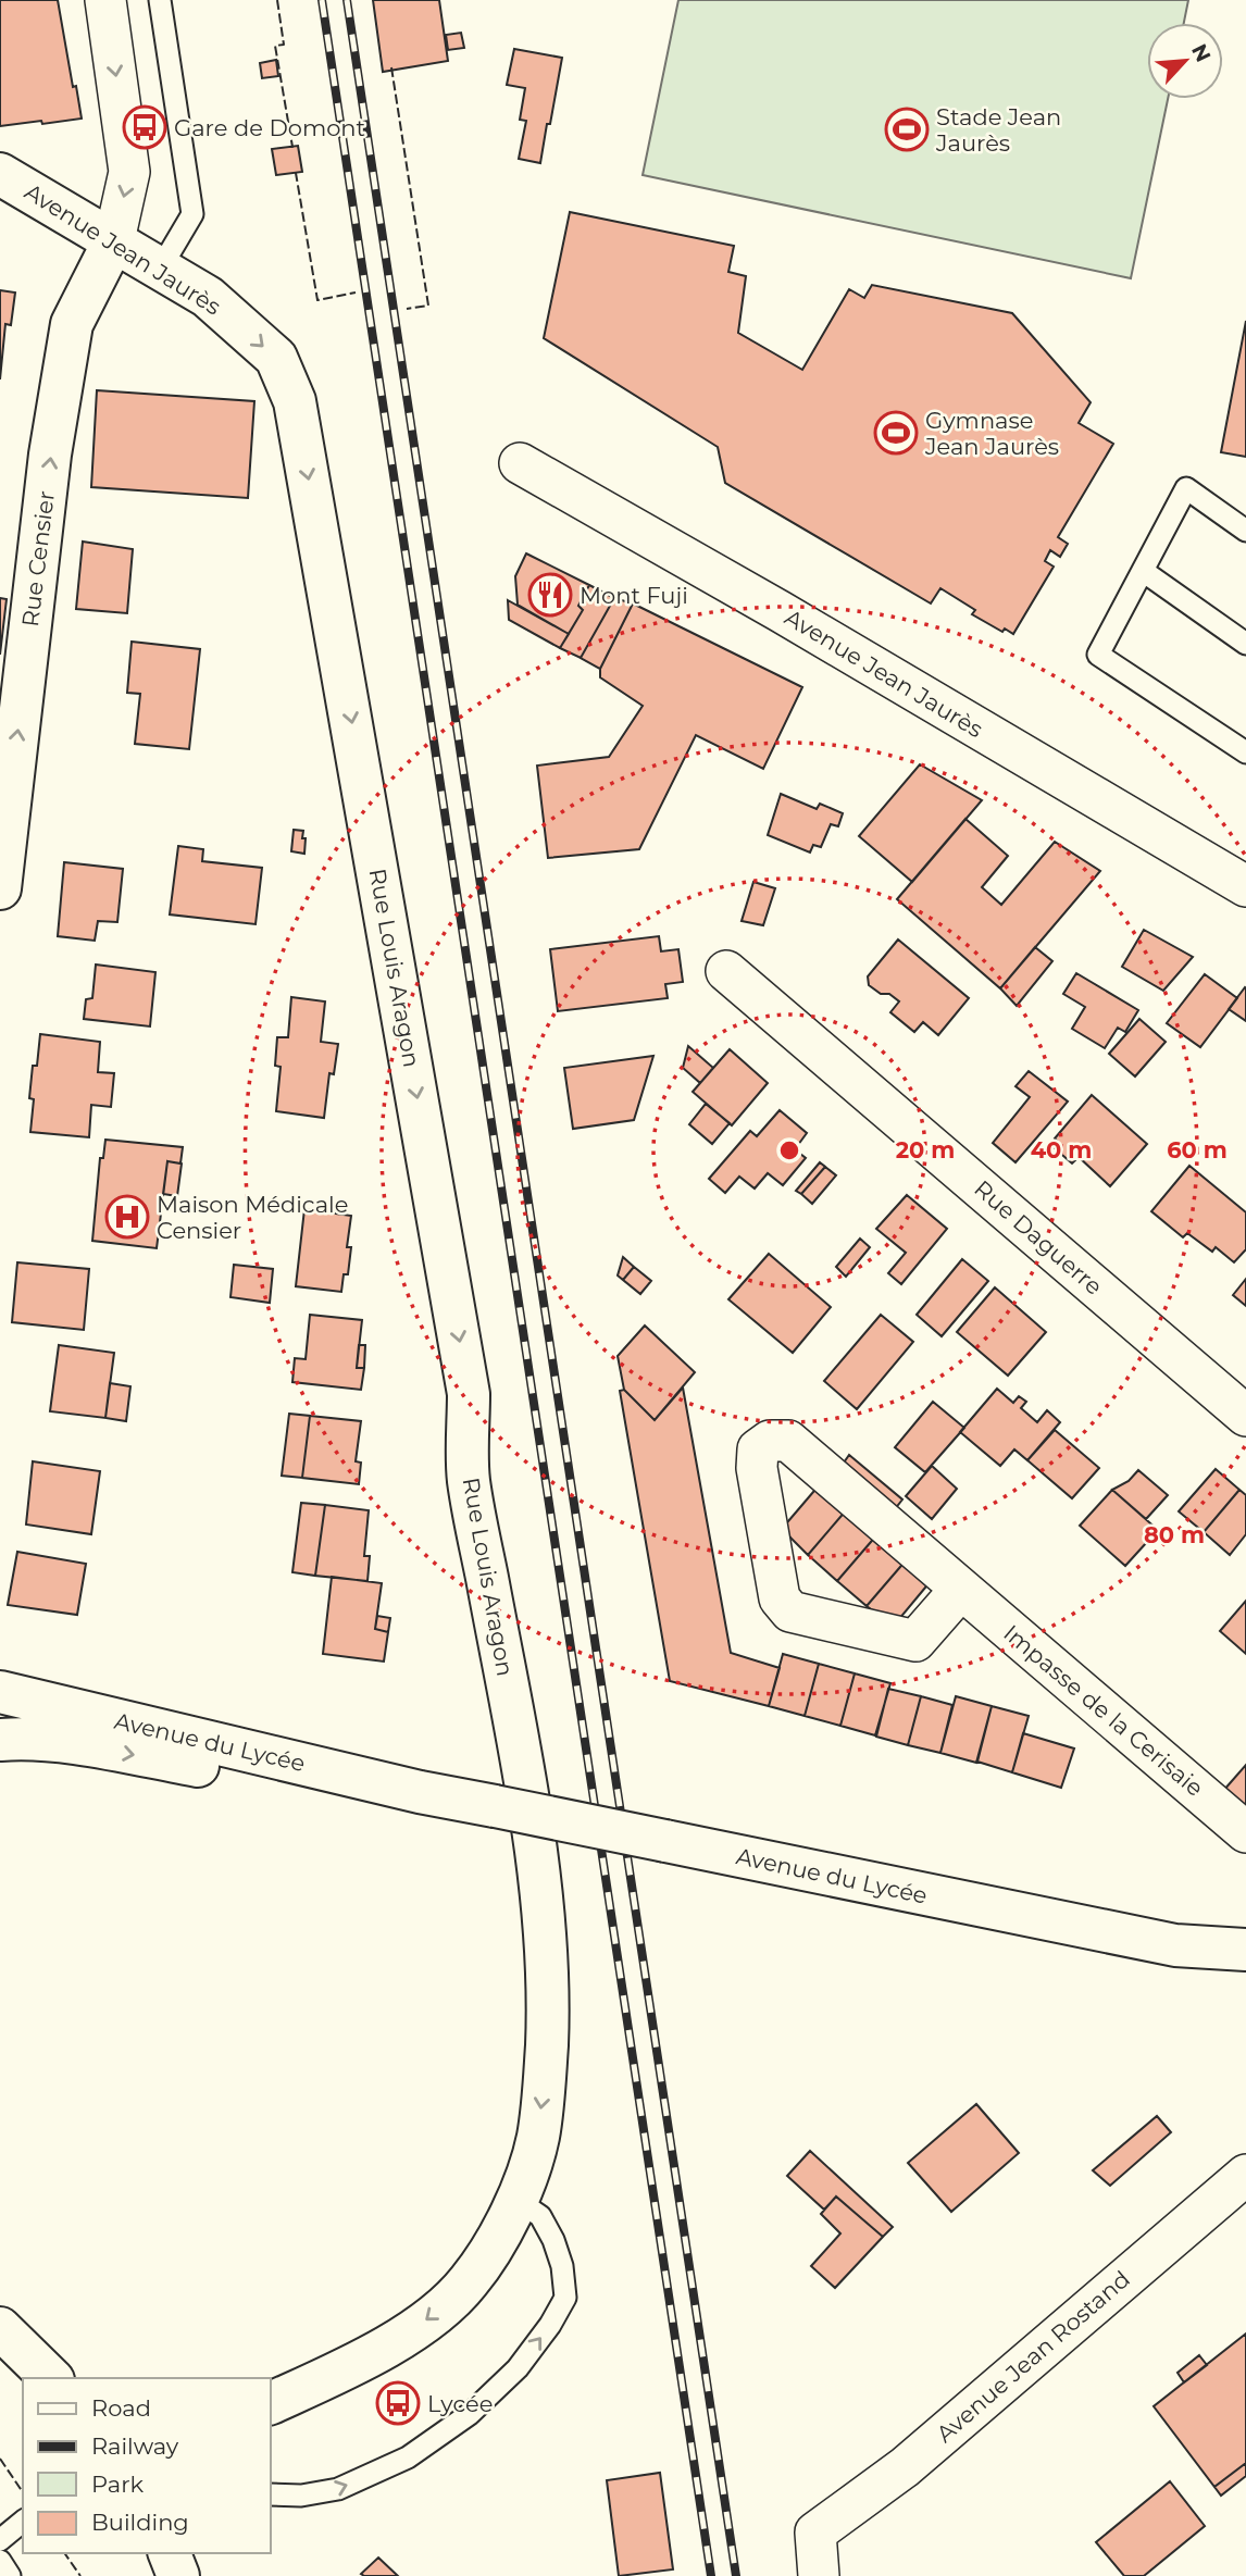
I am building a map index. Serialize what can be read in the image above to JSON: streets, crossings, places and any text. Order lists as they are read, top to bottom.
{
  "streets": {
    "street": [
      "Avenue Jean Jaurès",
      "Rue Censier",
      "Rue Louis Aragon",
      "Rue Daguerre",
      "Impasse de la Cerisaie",
      "Avenue du Lycée",
      "Avenue Jean Rostand"
    ]
  },
  "crossings": [
    ["Avenue Jean Jaurès", "Rue Censier"],
    ["Avenue Jean Jaurès", "Rue Louis Aragon"]
  ],
  "one_way": ["Rue Censier", "Rue Louis Aragon"],
  "places": {
    "bus stop": ["Gare de Domont", "Lycée"],
    "sports": ["Stade Jean Jaurès", "Gymnase Jean Jaurès"],
    "restaurant": ["Mont Fuji"],
    "hospital": ["Maison Médicale Censier"]
  },
  "legend": [
    "Road",
    "Railway",
    "Park",
    "Building"
  ],
  "north": "top right",
  "rings": [
    "20 m",
    "40 m",
    "60 m",
    "80 m"
  ]
}
